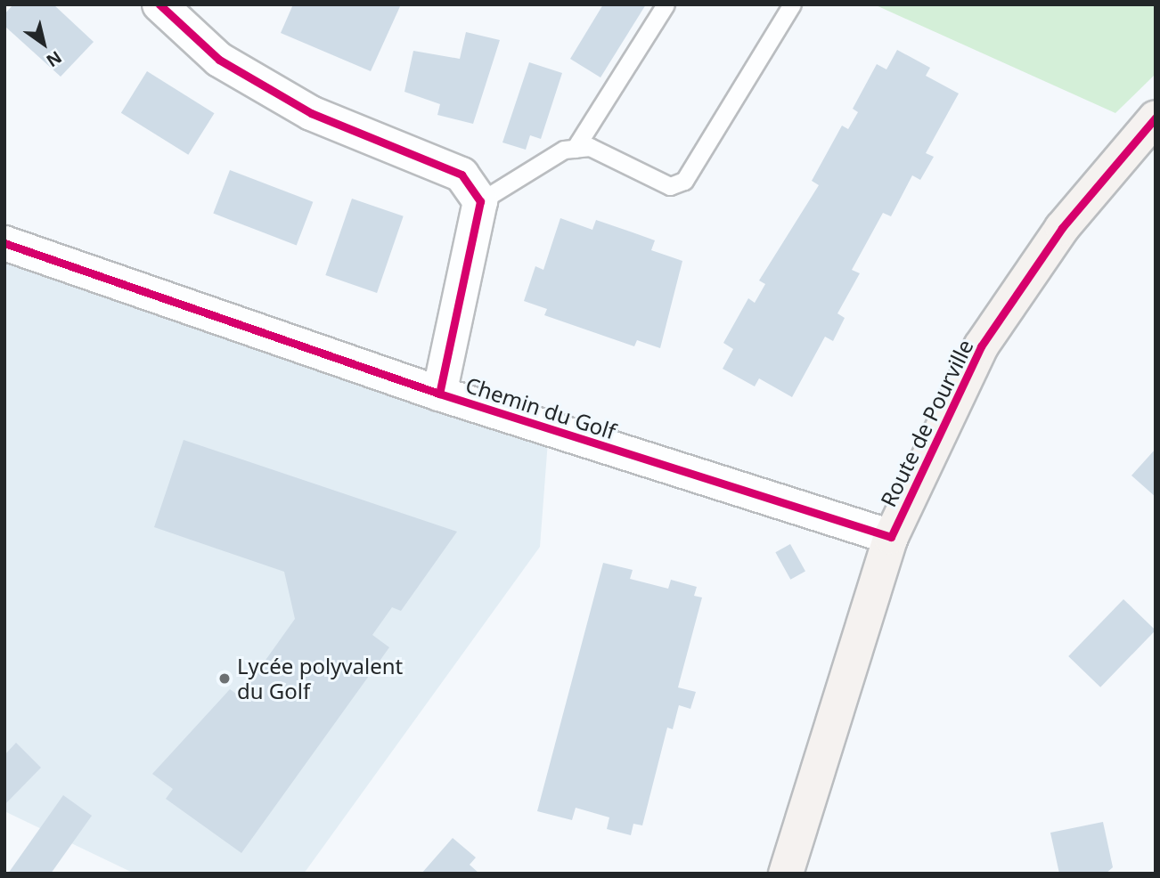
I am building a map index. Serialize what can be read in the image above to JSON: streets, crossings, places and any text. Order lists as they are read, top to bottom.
{
  "streets": {
    "main road": ["Route de Pourville"],
    "street": ["Chemin du Golf"]
  },
  "crossings": [
    ["Chemin du Golf", "Route de Pourville"]
  ],
  "places": ["Lycée polyvalent du Golf"],
  "north": "bottom right"
}
